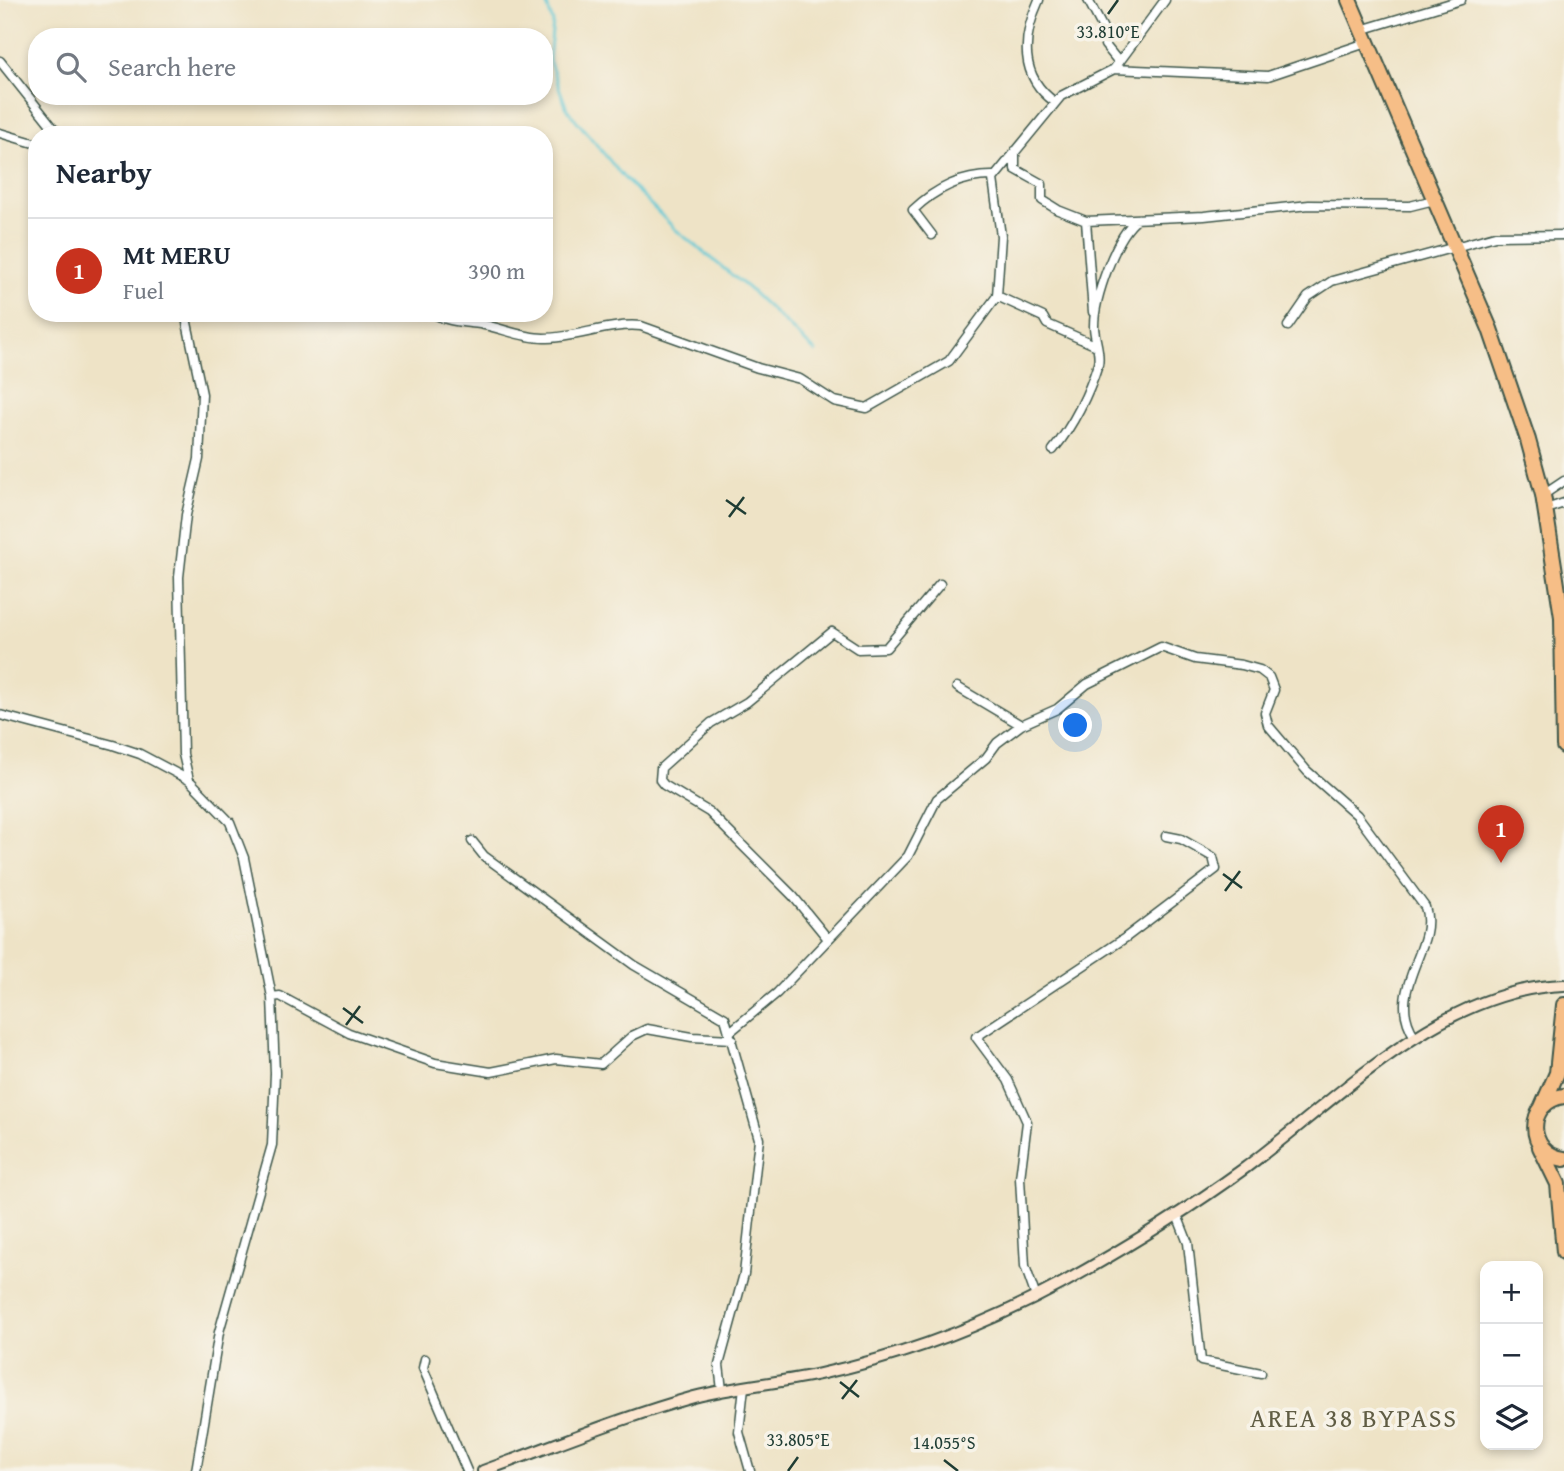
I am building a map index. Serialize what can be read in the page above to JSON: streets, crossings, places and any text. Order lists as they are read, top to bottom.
{
  "districts": ["AREA 38 BYPASS"],
  "page": {
    "search": "Search here",
    "heading": "Nearby",
    "list": [
      {
        "mark": "1",
        "name": "Mt MERU",
        "note": "Fuel",
        "value": "390 m"
      }
    ],
    "pins": "1",
    "map_buttons": ["+", "−"]
  },
  "coordinates": ["33.810°E", "33.805°E", "14.055°S"]
}
